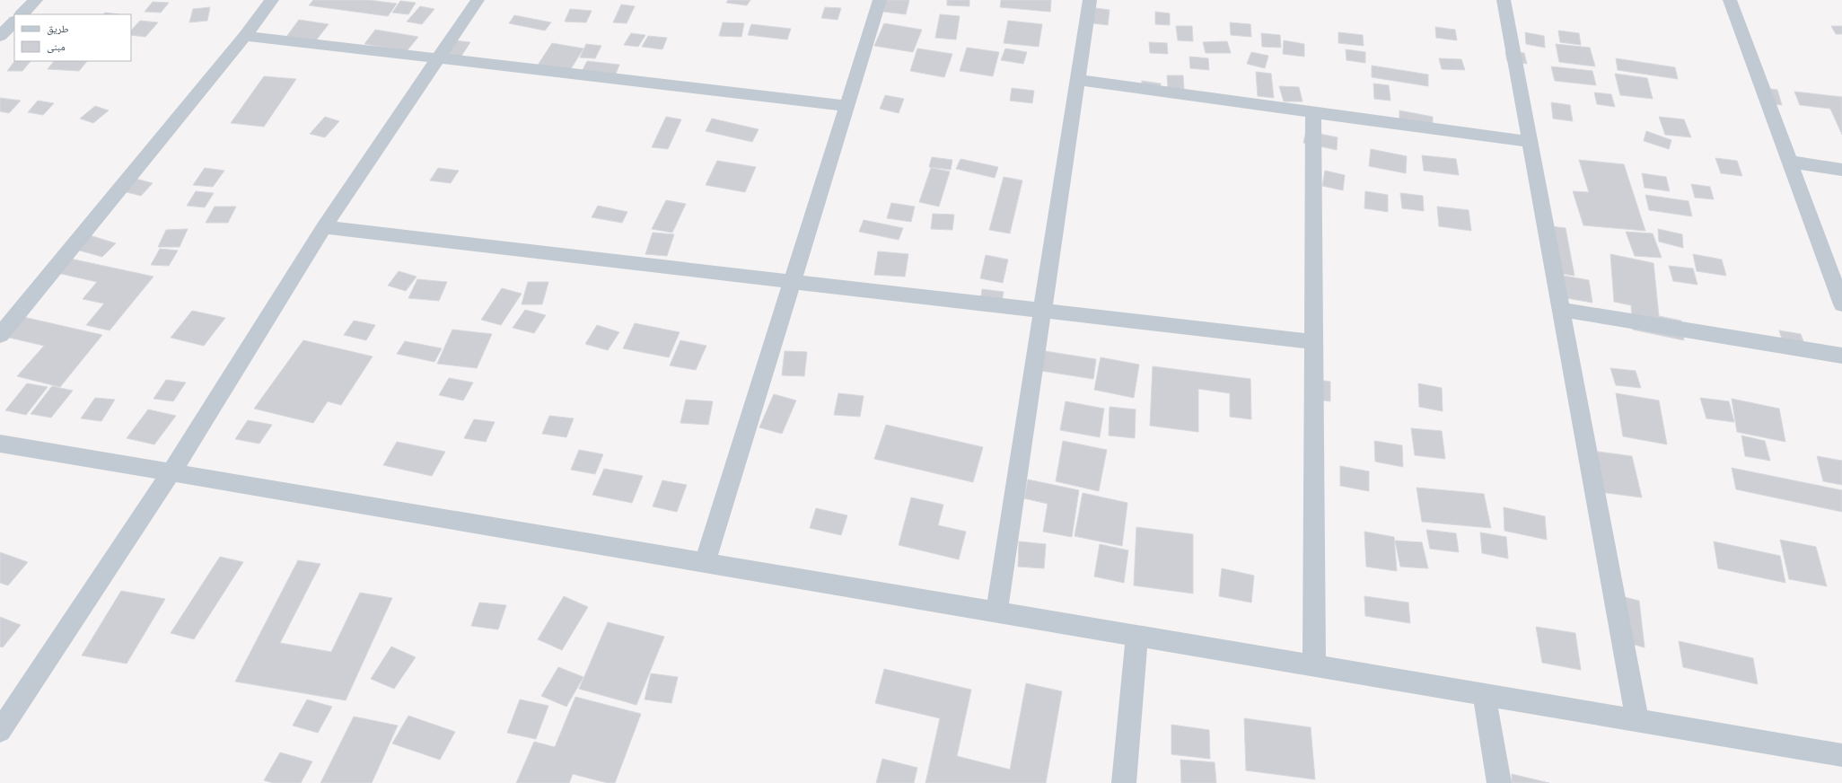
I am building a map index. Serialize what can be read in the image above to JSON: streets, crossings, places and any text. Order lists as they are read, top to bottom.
{
  "legend": ["طريق", "مبنى"]
}
